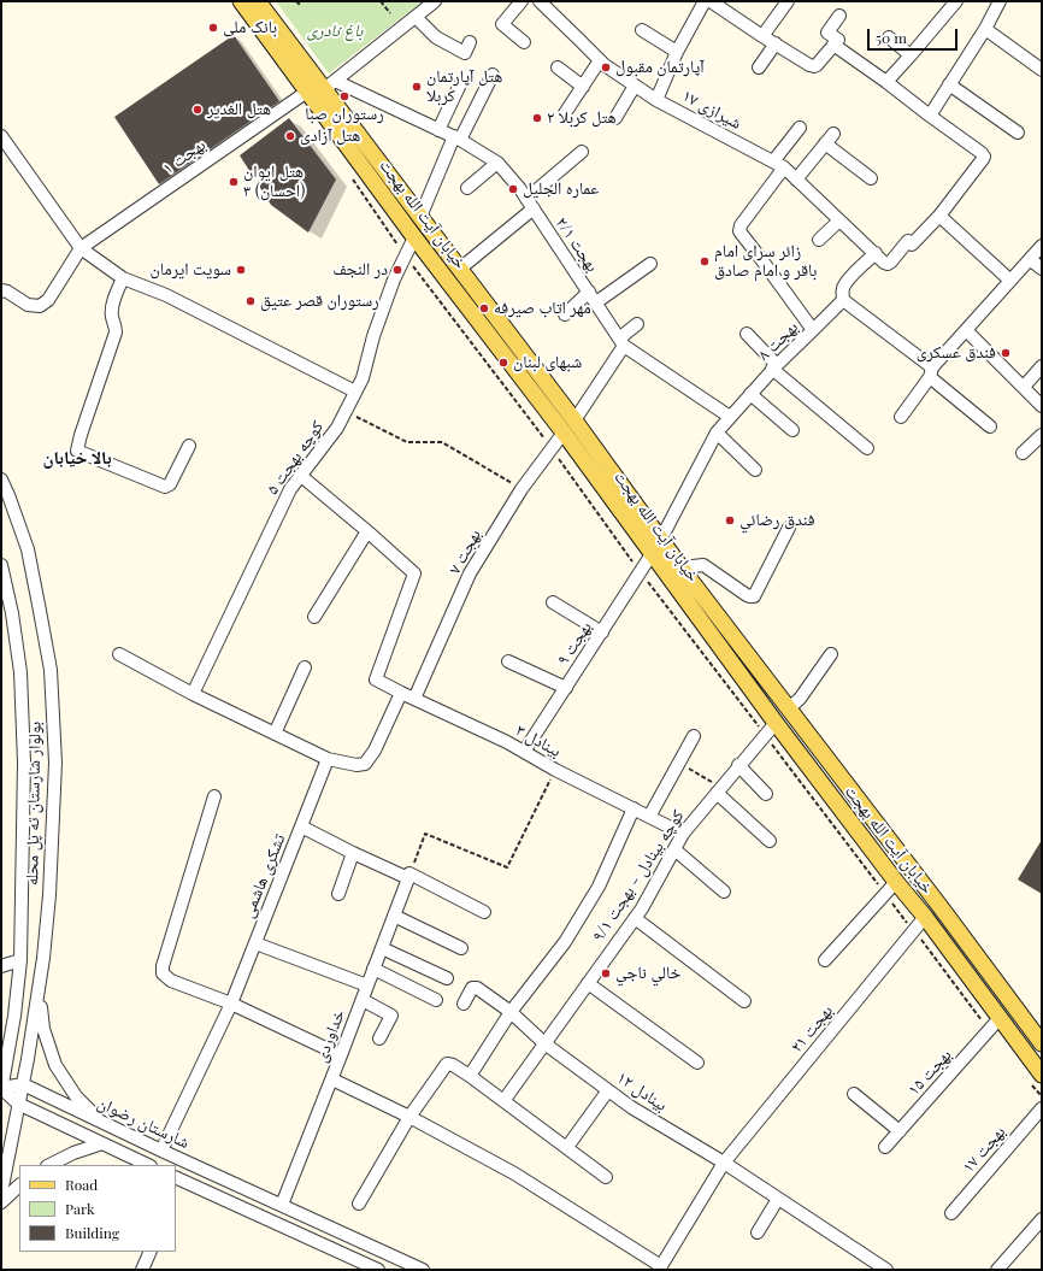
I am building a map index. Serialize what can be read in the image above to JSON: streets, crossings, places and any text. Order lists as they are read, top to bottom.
{
  "streets": {
    "main road": ["خیابان آیت الله بهجت"],
    "street": [
      "شیرازی ۱۷",
      "بهجت ۱",
      "بهجت ۲/۱",
      "بهجت ۸",
      "کوچه بهجت ۵",
      "بهجت ۷",
      "بهجت ۹",
      "بینادل ۳",
      "بولوار شارستان ته پل محله",
      "تشکری هاشمی",
      "کوچه بینادل - بهجت ۹/۱",
      "بهجت ۲۱",
      "خداوردی",
      "بهجت ۱۵",
      "بینادل ۱۲",
      "شارستان رضوان",
      "بهجت ۱۷"
    ]
  },
  "crossings": [
    ["شیرازی ۱۷", "بهجت ۸"],
    ["بهجت ۱", "خیابان آیت الله بهجت"],
    ["خیابان آیت الله بهجت", "بهجت ۲/۱"],
    ["خیابان آیت الله بهجت", "بهجت ۸"],
    ["خیابان آیت الله بهجت", "کوچه بهجت ۵"],
    ["خیابان آیت الله بهجت", "بهجت ۷"],
    ["خیابان آیت الله بهجت", "بهجت ۹"],
    ["خیابان آیت الله بهجت", "کوچه بینادل - بهجت ۹/۱"],
    ["خیابان آیت الله بهجت", "بهجت ۲۱"],
    ["خیابان آیت الله بهجت", "بهجت ۱۵"],
    ["بهجت ۲/۱", "بهجت ۸"],
    ["بهجت ۷", "بینادل ۳"],
    ["بهجت ۹", "بینادل ۳"],
    ["بینادل ۳", "کوچه بینادل - بهجت ۹/۱"],
    ["بولوار شارستان ته پل محله", "شارستان رضوان"],
    ["تشکری هاشمی", "شارستان رضوان"],
    ["کوچه بینادل - بهجت ۹/۱", "بینادل ۱۲"],
    ["بهجت ۲۱", "بینادل ۱۲"],
    ["خداوردی", "شارستان رضوان"]
  ],
  "districts": ["بالا خیابان"],
  "parks": ["باغ نادری"],
  "places": [
    "بانک ملی",
    "آپارتمان مقبول",
    "هتل آپارتمان کربلا",
    "رستوران صبا",
    "هتل الغدیر",
    "هتل کربلا ۲",
    "هتل آزادی",
    "هتل ایوان ۳ (احسان)",
    "عماره الجلیل",
    "زائر سرای امام باقر و امام صادق",
    "سویت ایرمان",
    "در النجف",
    "رستوران قصر عتیق",
    "مهر اتاب صيرفه",
    "فندق عسکری",
    "شبهای لبنان",
    "فندق رضائي",
    "خالي ناجي"
  ],
  "legend": ["Road", "Park", "Building"],
  "scale_bar": "50 m"
}
